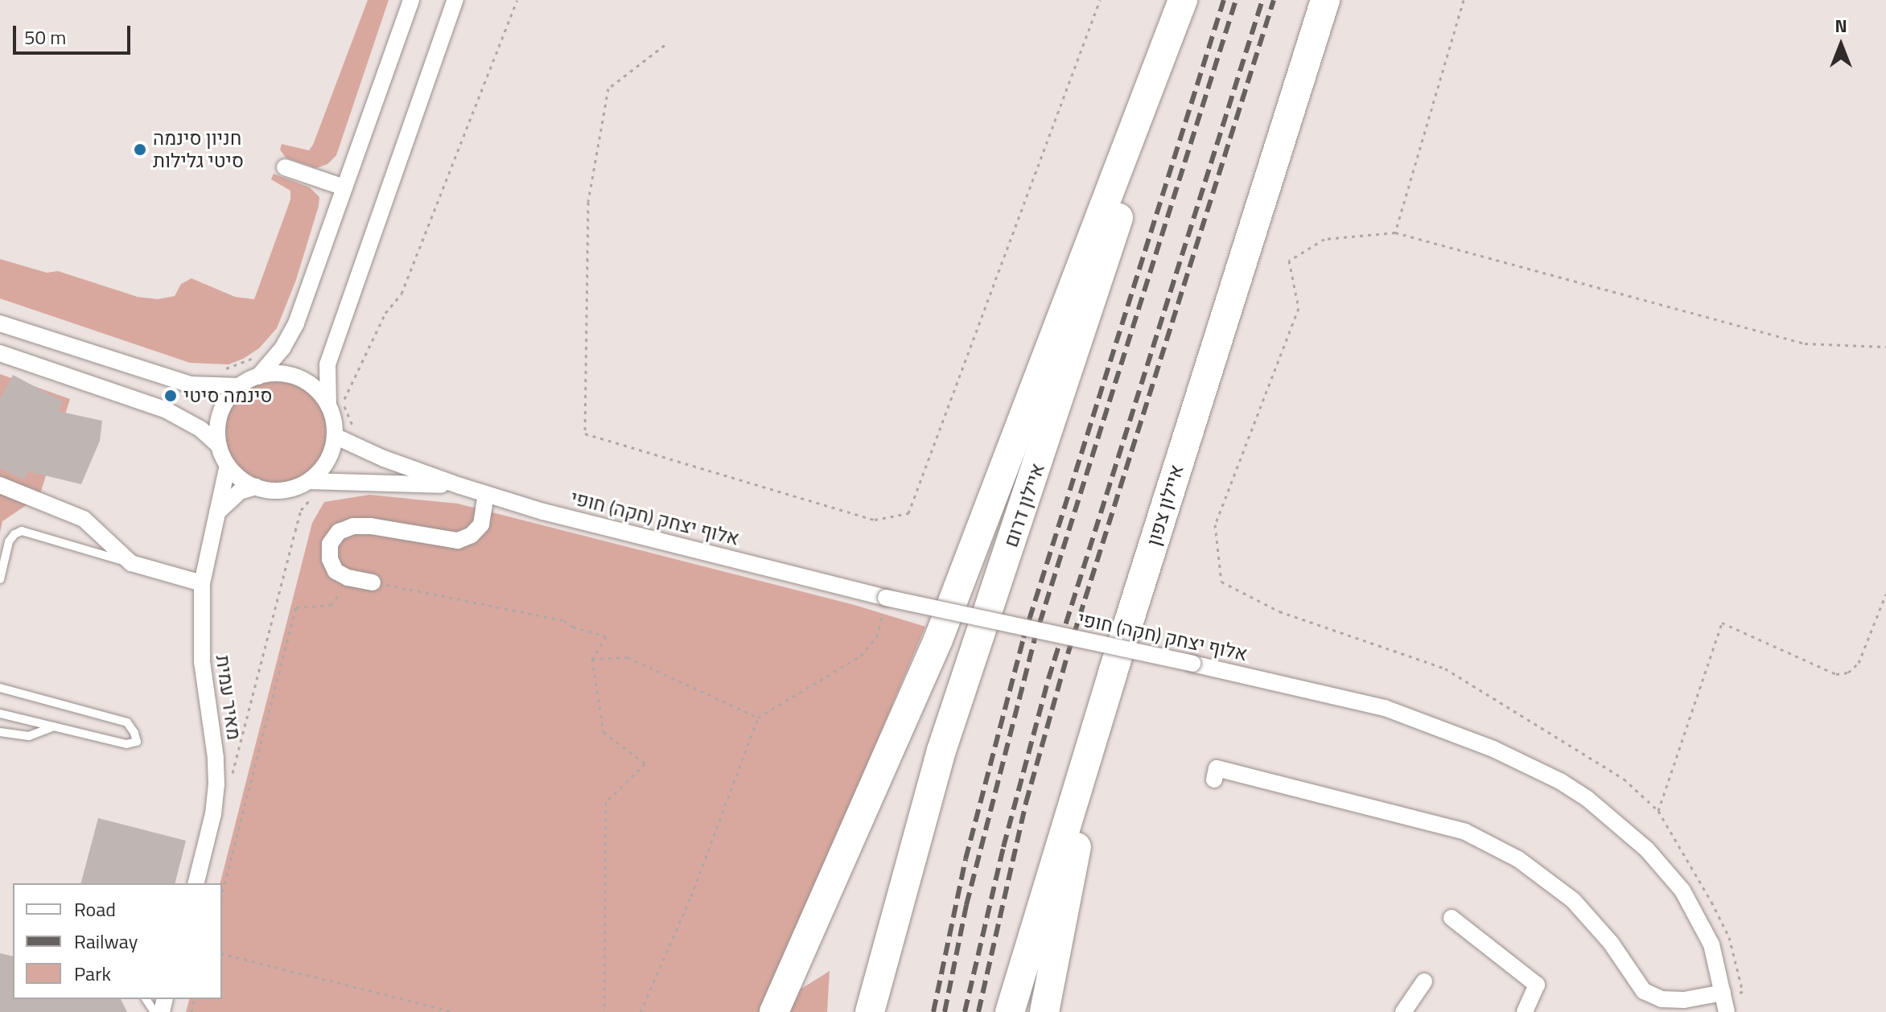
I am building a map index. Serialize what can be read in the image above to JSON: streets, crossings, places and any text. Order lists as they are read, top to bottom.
{
  "streets": {
    "highway": ["איילון דרום", "איילון צפון"],
    "street": ["אלוף יצחק (חקה) חופי", "מאיר עמית"]
  },
  "crossings": [
    ["אלוף יצחק (חקה) חופי", "מאיר עמית"]
  ],
  "places": ["חניון סינמה סיטי גלילות", "סינמה סיטי"],
  "legend": ["Road", "Railway", "Park"],
  "scale_bar": "50 m",
  "north": "top"
}
